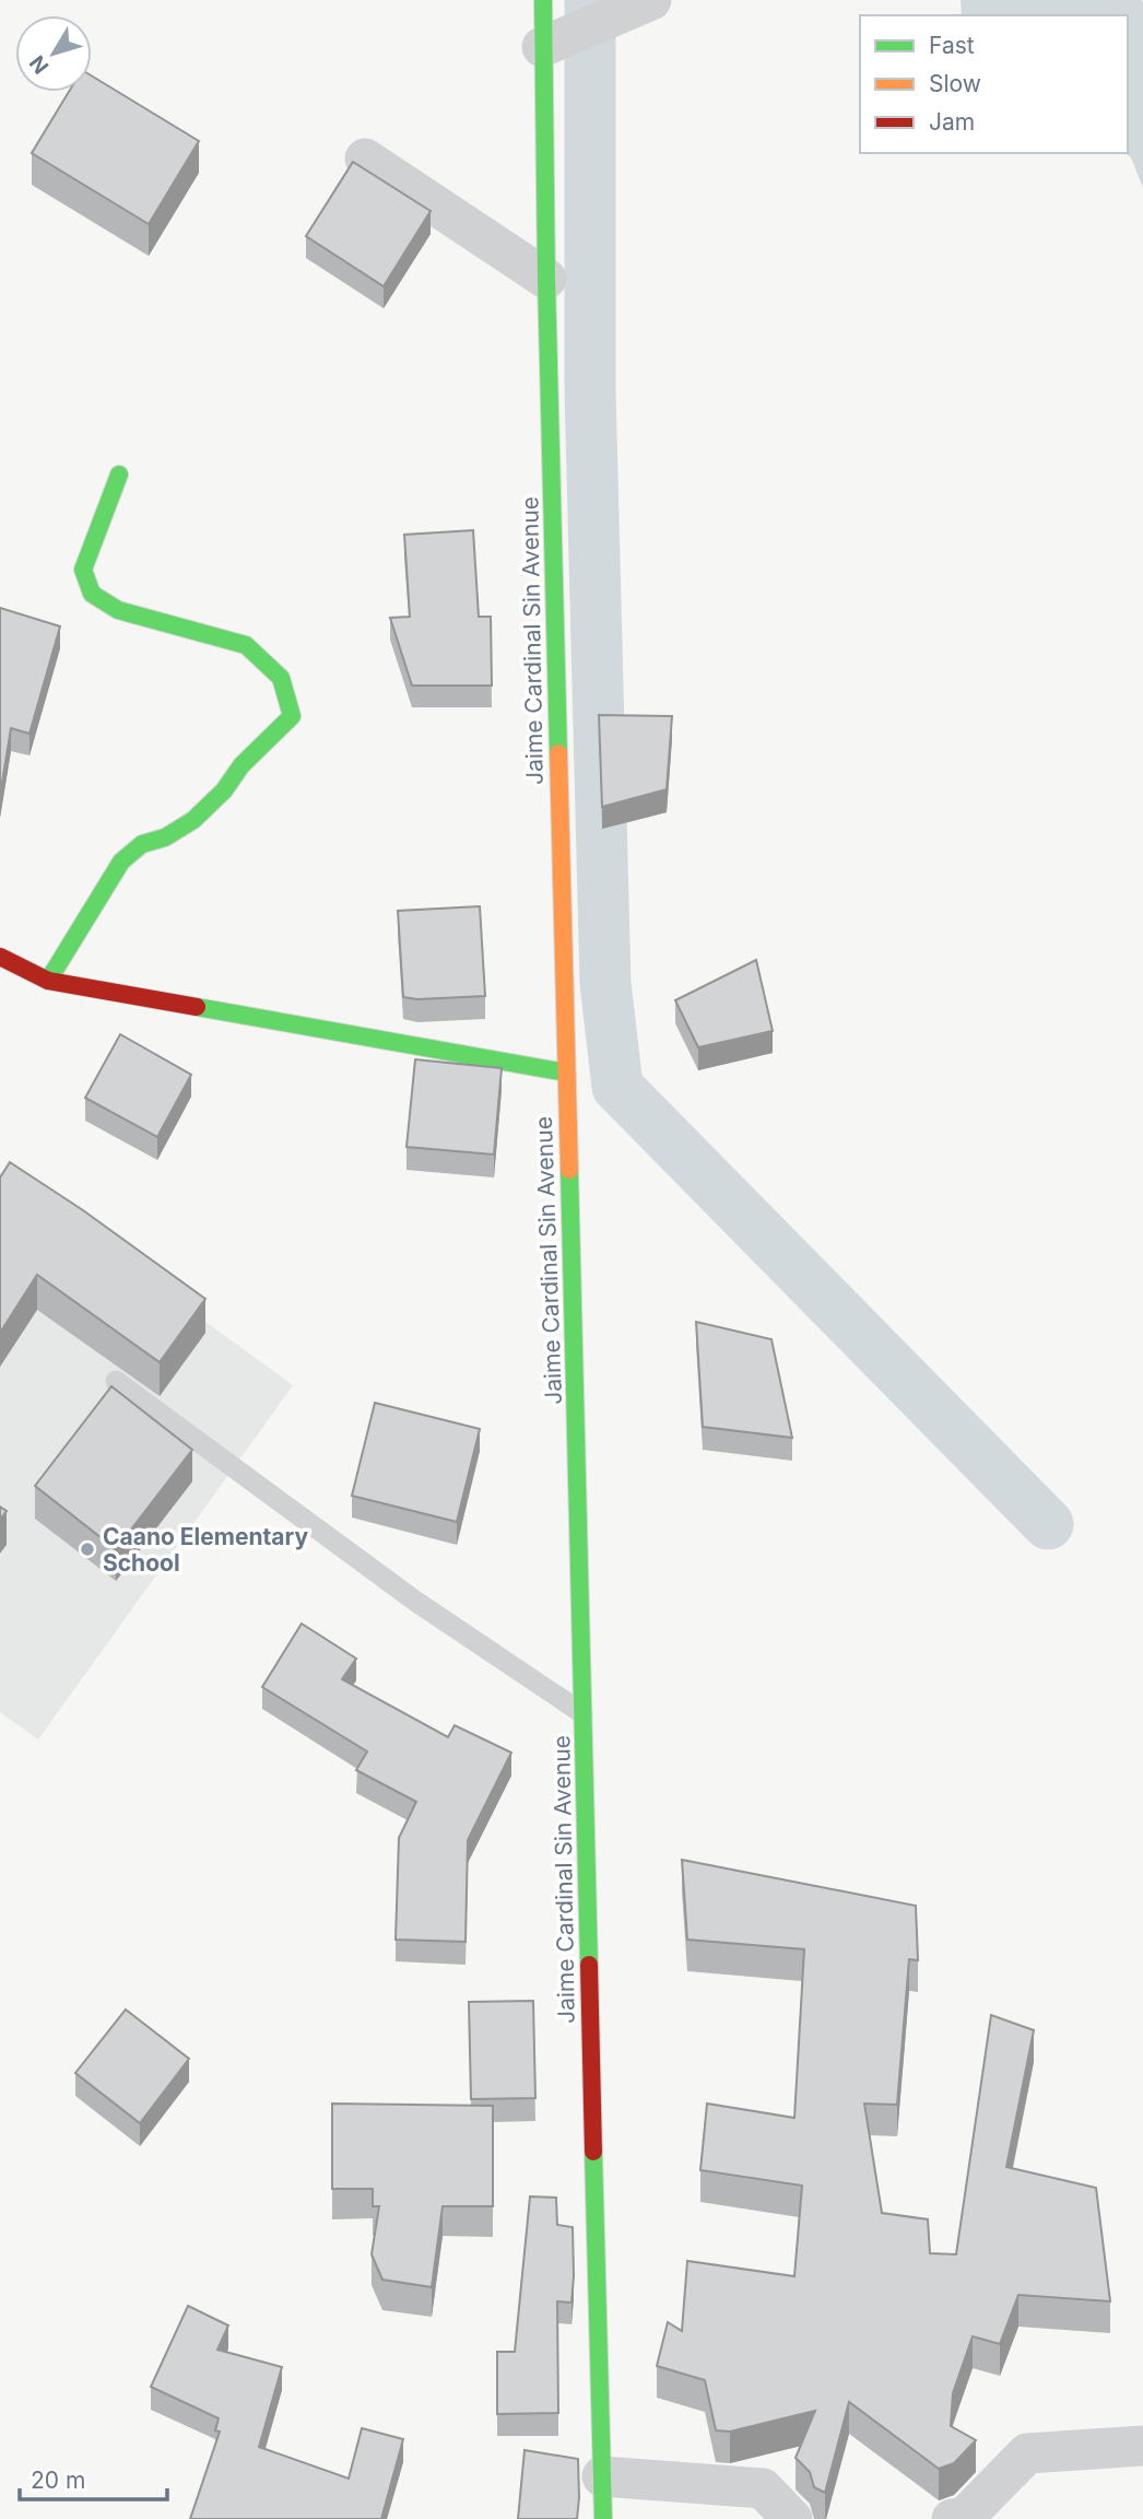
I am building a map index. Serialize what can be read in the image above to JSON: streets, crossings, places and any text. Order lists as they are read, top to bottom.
{
  "streets": {
    "main road": ["Jaime Cardinal Sin Avenue"]
  },
  "places": ["Caano Elementary School"],
  "legend": ["Fast", "Slow", "Jam"],
  "scale_bar": "20 m",
  "north": "bottom left"
}
